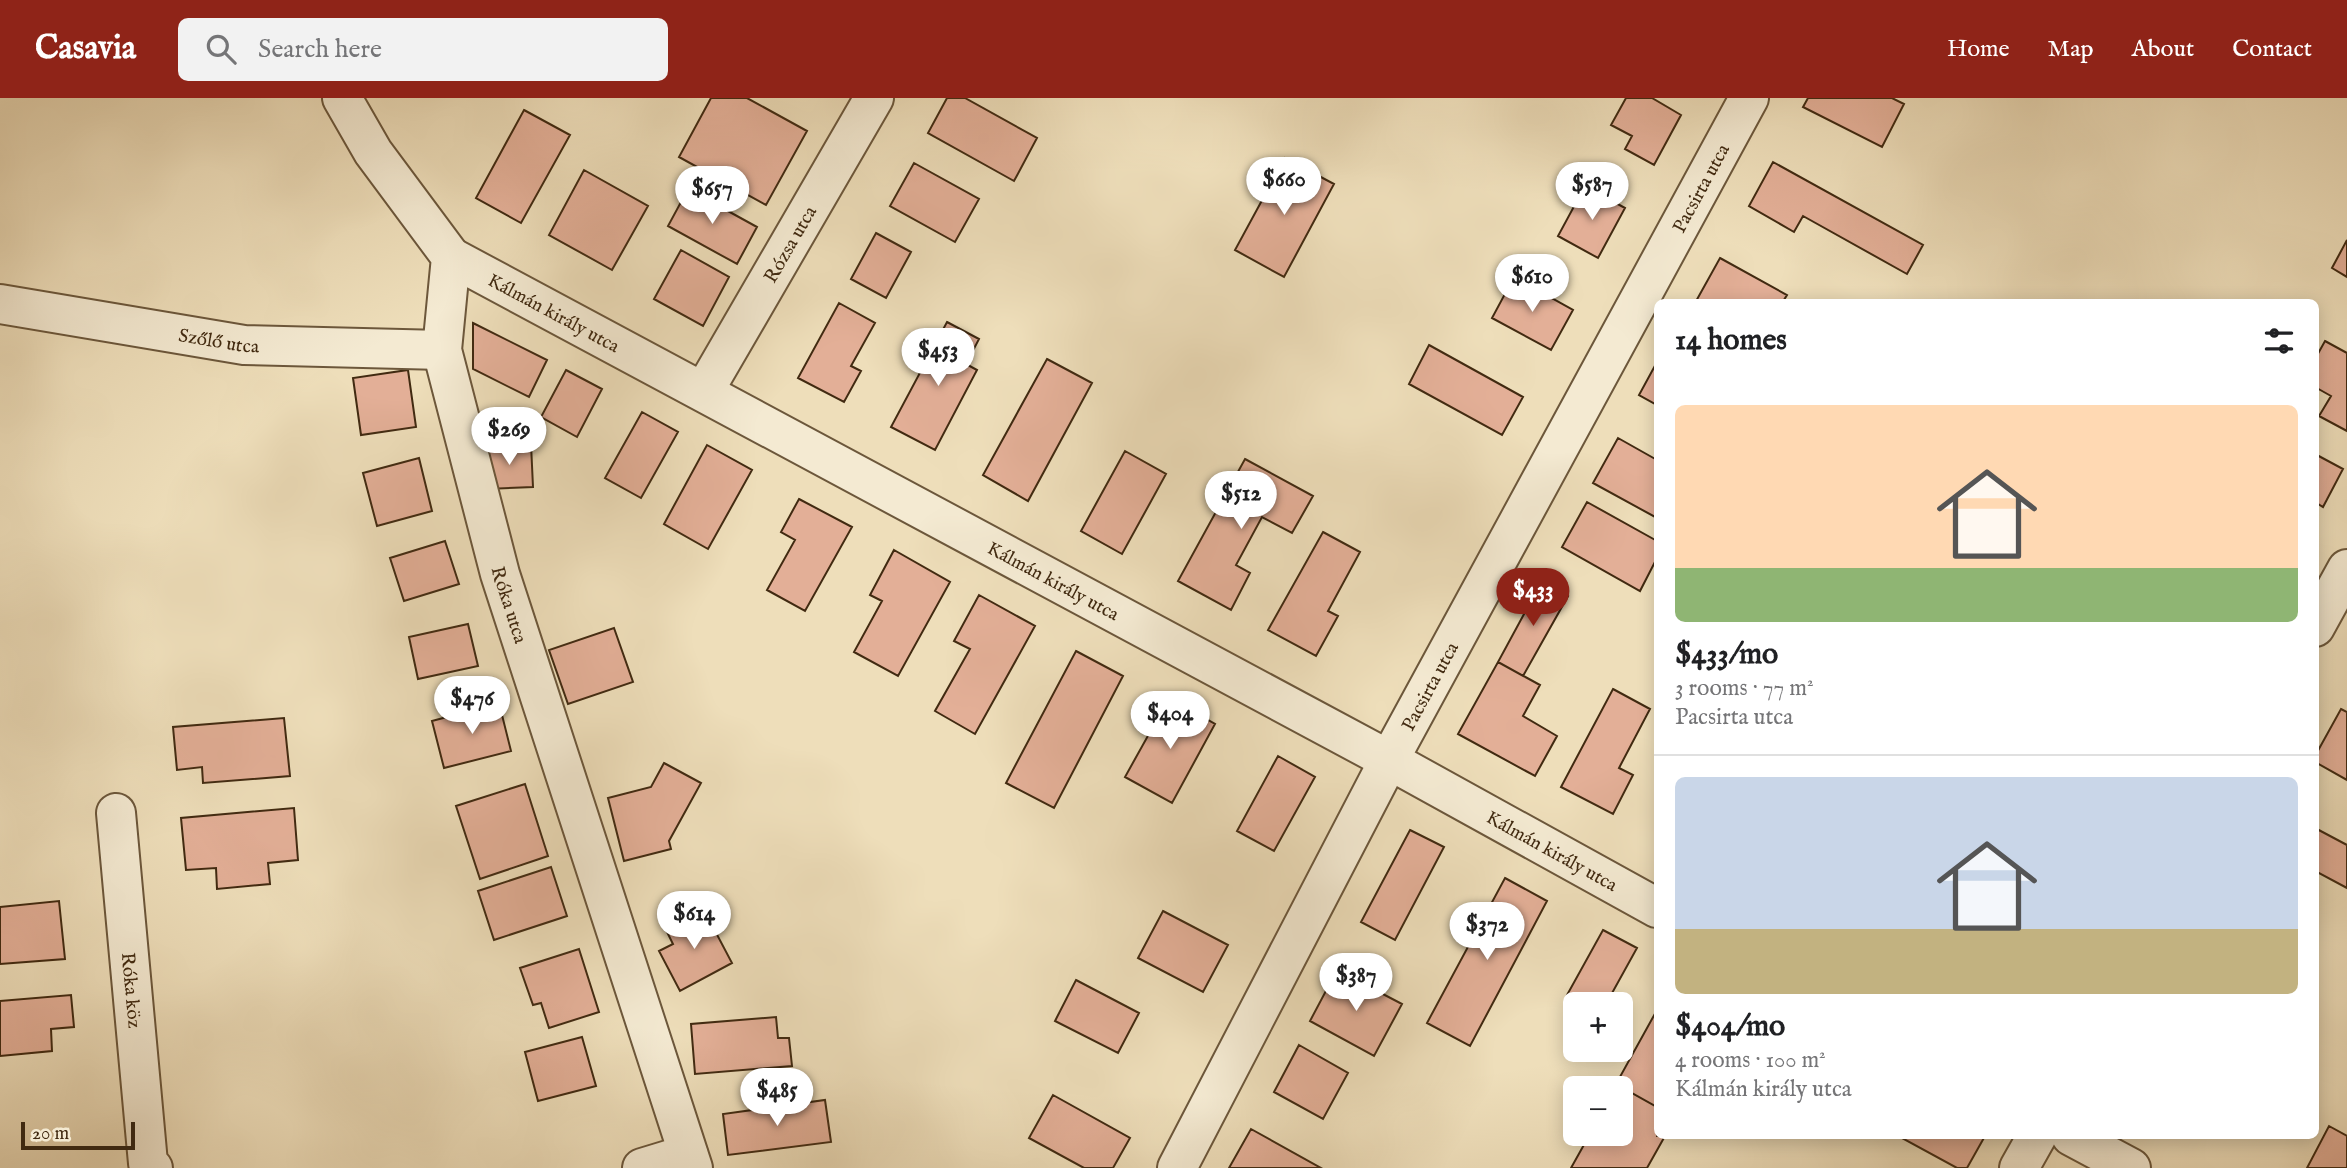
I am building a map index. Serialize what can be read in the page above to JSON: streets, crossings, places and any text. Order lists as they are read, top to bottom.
{
  "streets": {
    "street": [
      "Pacsirta utca",
      "Rózsa utca",
      "Kálmán király utca",
      "Szőlő utca",
      "Róka utca",
      "Róka köz"
    ]
  },
  "crossings": [
    ["Pacsirta utca", "Kálmán király utca"],
    ["Rózsa utca", "Kálmán király utca"],
    ["Kálmán király utca", "Róka utca"],
    ["Szőlő utca", "Róka utca"]
  ],
  "scale_bar": "20 m",
  "page": {
    "header": "Casavia",
    "search": "Search here",
    "nav": [
      "Home",
      "Map",
      "About",
      "Contact"
    ],
    "price": [
      "$660",
      "$587",
      "$657",
      "$610",
      "$453",
      "$269",
      "$512",
      "$433",
      "$476",
      "$404",
      "$614",
      "$372",
      "$387",
      "$485"
    ],
    "heading": "14 homes",
    "list": [
      {
        "name": "$433/mo",
        "note": "3 rooms · 77 m² · Pacsirta utca"
      },
      {
        "name": "$404/mo",
        "note": "4 rooms · 100 m² · Kálmán király utca"
      }
    ],
    "map_buttons": ["+", "−"],
    "scale": "20 m"
  }
}
